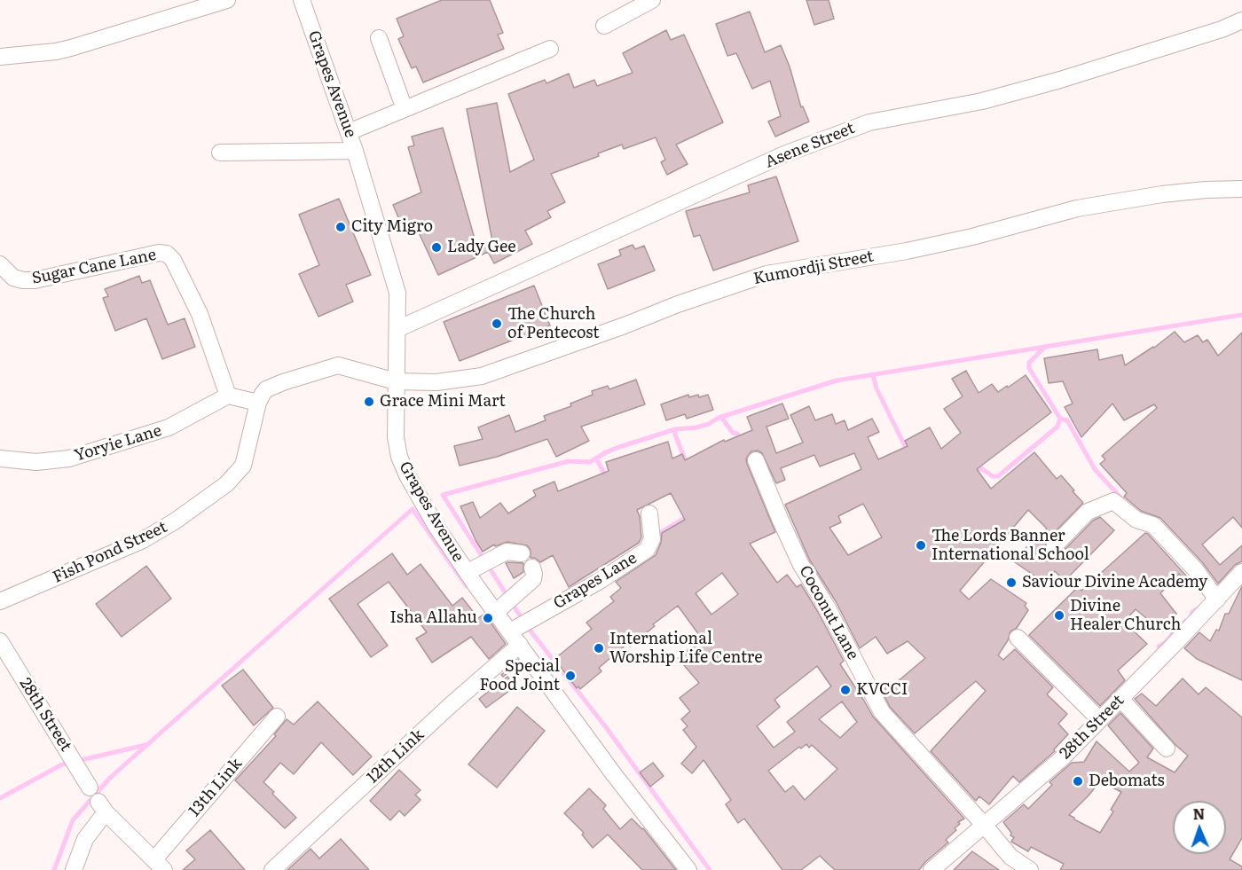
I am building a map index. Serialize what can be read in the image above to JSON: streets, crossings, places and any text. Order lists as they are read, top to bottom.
{
  "streets": {
    "street": [
      "Grapes Avenue",
      "Asene Street",
      "Sugar Cane Lane",
      "Kumordji Street",
      "Yoryie Lane",
      "Fish Pond Street",
      "Grapes Lane",
      "Coconut Lane",
      "28th Street",
      "12th Link",
      "13th Link"
    ]
  },
  "crossings": [
    ["Grapes Avenue", "Asene Street"],
    ["Grapes Avenue", "Kumordji Street"],
    ["Grapes Avenue", "Grapes Lane"],
    ["Grapes Avenue", "12th Link"],
    ["Sugar Cane Lane", "Yoryie Lane"],
    ["Coconut Lane", "28th Street"],
    ["28th Street", "13th Link"]
  ],
  "places": [
    "City Migro",
    "Lady Gee",
    "The Church of Pentecost",
    "Grace Mini Mart",
    "The Lords Banner International School",
    "Saviour Divine Academy",
    "Divine Healer Church",
    "Isha Allahu",
    "International Worship Life Centre",
    "Special Food Joint",
    "KVCCI",
    "Debomats"
  ],
  "north": "top"
}
